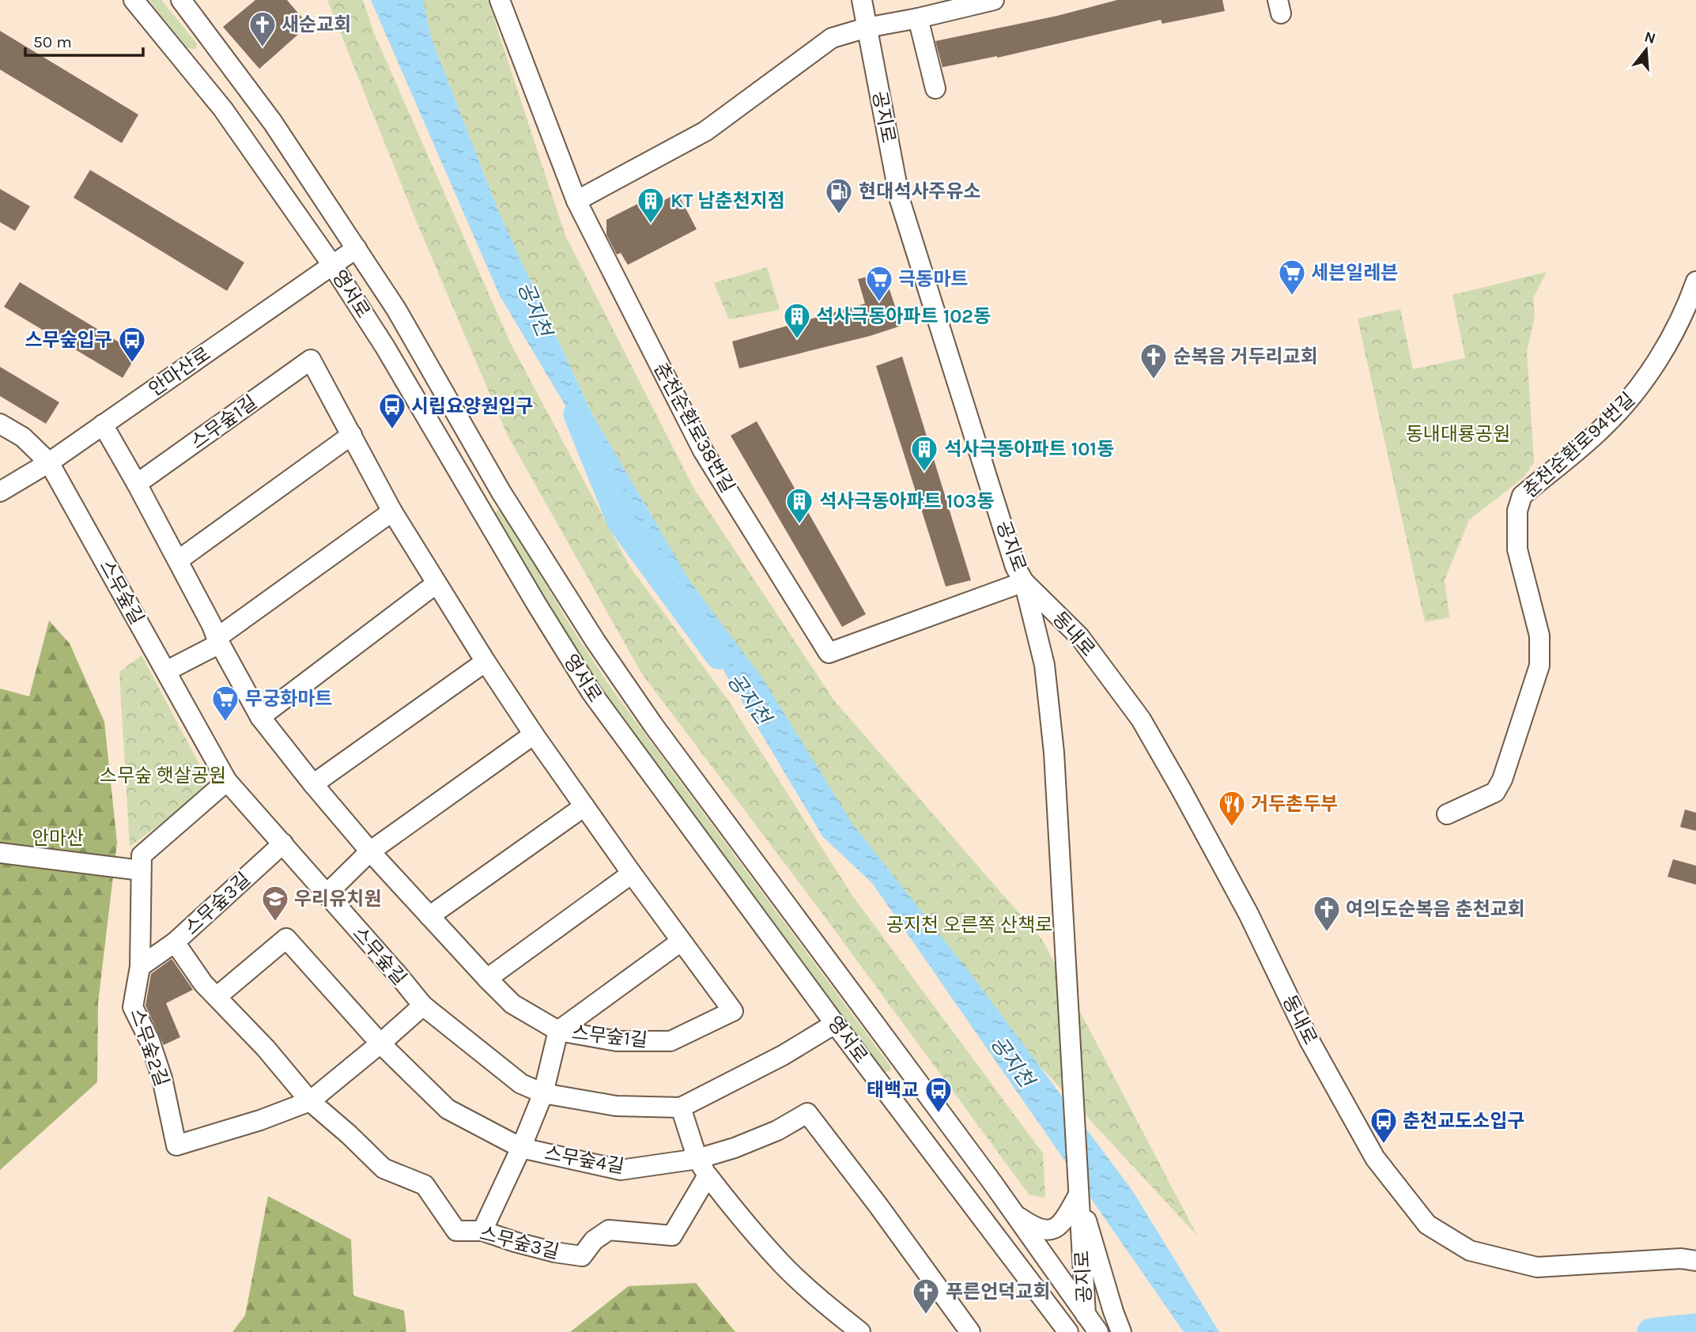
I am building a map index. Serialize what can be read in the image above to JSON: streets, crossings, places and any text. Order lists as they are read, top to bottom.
{
  "streets": {
    "street": [
      "공지로",
      "영서로",
      "안마산로",
      "스무숲1길",
      "춘천순환로38번길",
      "춘천순환로94번길",
      "스무숲길",
      "동내로",
      "스무숲3길",
      "스무숲2길",
      "스무숲4길"
    ]
  },
  "crossings": [
    ["공지로", "영서로"],
    ["공지로", "춘천순환로38번길"],
    ["공지로", "동내로"],
    ["영서로", "안마산로"],
    ["영서로", "스무숲길"],
    ["안마산로", "스무숲길"],
    ["춘천순환로38번길", "동내로"],
    ["스무숲길", "스무숲3길"],
    ["스무숲길", "스무숲2길"],
    ["스무숲3길", "스무숲2길"],
    ["스무숲3길", "스무숲4길"]
  ],
  "water": ["공지천"],
  "parks": [
    "동내대룡공원",
    "스무숲 햇살공원",
    "안마산",
    "공지천 오른쪽 산책로"
  ],
  "places": {
    "church": [
      "새순교회",
      "순복음 거두리교회",
      "여의도순복음 춘천교회",
      "푸른언덕교회"
    ],
    "fuel station": ["현대석사주유소"],
    "building": [
      "KT 남춘천지점",
      "석사극동아파트 102동",
      "석사극동아파트 101동",
      "석사극동아파트 103동"
    ],
    "supermarket": ["세븐일레븐", "극동마트", "무궁화마트"],
    "bus stop": [
      "스무숲입구",
      "시립요양원입구",
      "태백교",
      "춘천교도소입구"
    ],
    "restaurant": ["거두촌두부"],
    "school or university": ["우리유치원"]
  },
  "scale_bar": "50 m",
  "north": "top"
}
